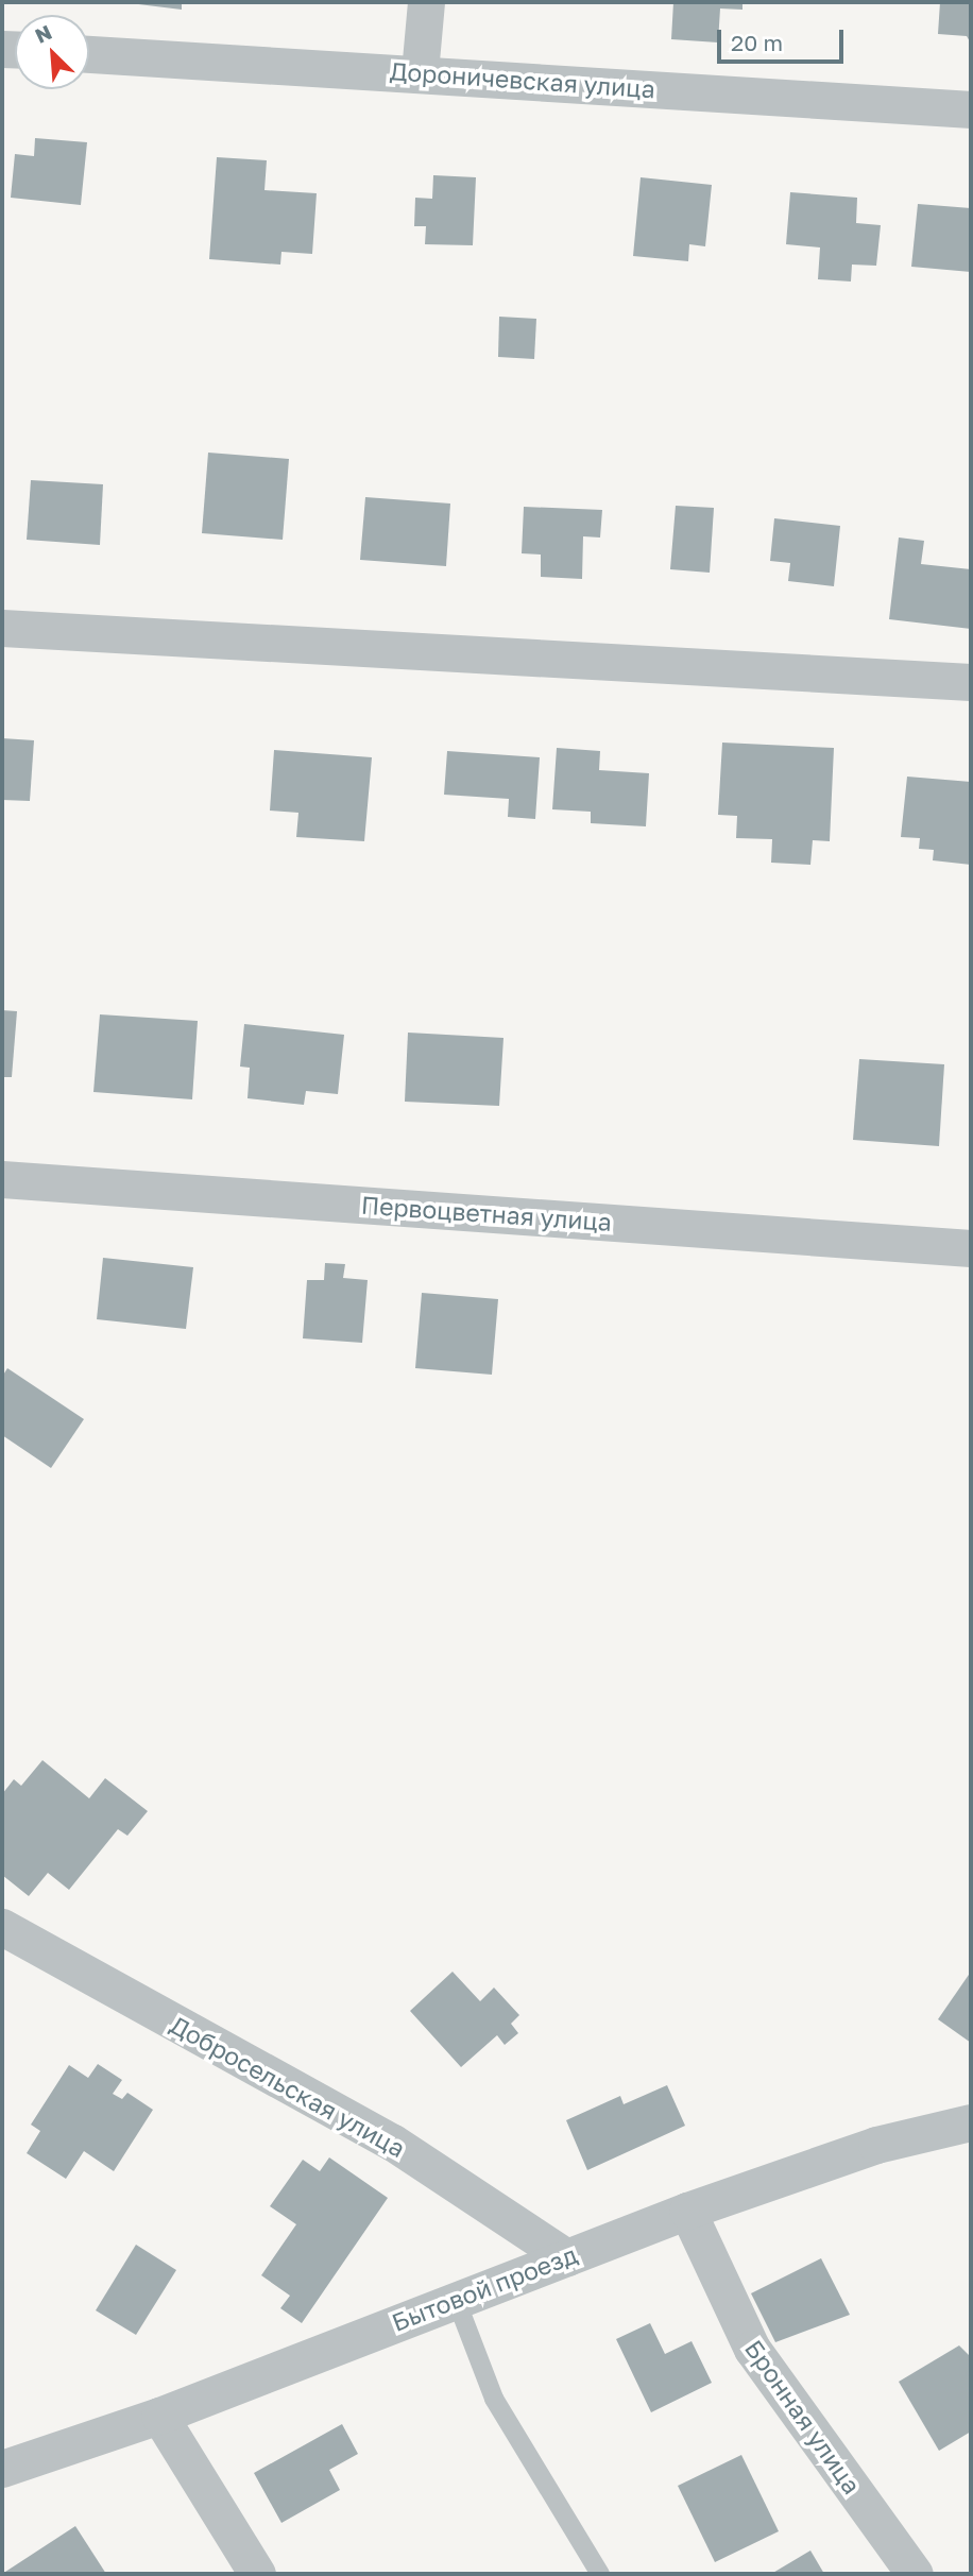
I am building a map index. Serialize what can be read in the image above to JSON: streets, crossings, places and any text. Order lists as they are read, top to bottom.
{
  "streets": {
    "street": [
      "Дороничевская улица",
      "Первоцветная улица",
      "Добросельская улица",
      "Бытовой проезд",
      "Бронная улица"
    ]
  },
  "crossings": [
    ["Добросельская улица", "Бытовой проезд"],
    ["Бытовой проезд", "Бронная улица"]
  ],
  "scale_bar": "20 m",
  "north": "top left"
}
